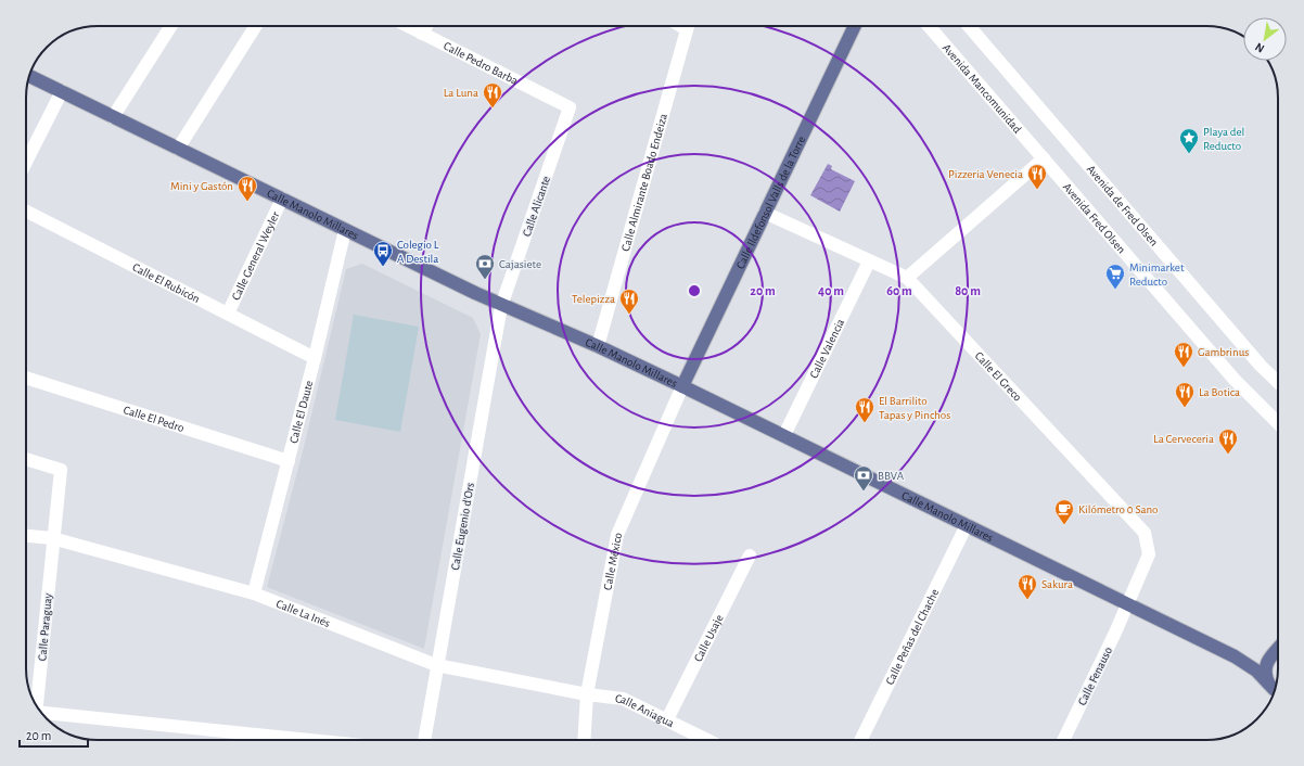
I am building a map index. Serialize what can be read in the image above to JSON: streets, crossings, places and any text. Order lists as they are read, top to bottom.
{
  "streets": {
    "main road": ["Calle Ildefonsol Valls de la Torre", "Calle Manolo Millares"],
    "street": [
      "Calle Pedro Barba",
      "Avenida Mancomunidad",
      "Calle Almirante Boado Endeiza",
      "Avenida de Fred Olsen",
      "Calle Alicante",
      "Avenida Fred Olsen",
      "Calle General Weyler",
      "Calle El Rubicón",
      "Calle Valencia",
      "Calle El Greco",
      "Calle El Daute",
      "Calle El Pedro",
      "Calle Eugenio d'Ors",
      "Calle México",
      "Calle La Inés",
      "Calle Paraguay",
      "Calle Peñas del Chache",
      "Calle Usaje",
      "Calle Fenauso",
      "Calle Aniagua"
    ]
  },
  "crossings": [
    ["Calle Pedro Barba", "Calle Alicante"],
    ["Avenida Mancomunidad", "Avenida Fred Olsen"],
    ["Calle Almirante Boado Endeiza", "Calle Manolo Millares"],
    ["Calle Ildefonsol Valls de la Torre", "Calle Manolo Millares"],
    ["Calle Ildefonsol Valls de la Torre", "Calle El Greco"],
    ["Calle Ildefonsol Valls de la Torre", "Calle México"],
    ["Calle Alicante", "Calle Manolo Millares"],
    ["Calle Alicante", "Calle Eugenio d'Ors"],
    ["Calle Manolo Millares", "Calle General Weyler"],
    ["Calle Manolo Millares", "Calle Valencia"],
    ["Calle Manolo Millares", "Calle El Greco"],
    ["Calle Manolo Millares", "Calle El Daute"],
    ["Calle Manolo Millares", "Calle Eugenio d'Ors"],
    ["Calle Manolo Millares", "Calle México"],
    ["Calle Manolo Millares", "Calle Peñas del Chache"],
    ["Calle Manolo Millares", "Calle Fenauso"],
    ["Calle General Weyler", "Calle El Rubicón"],
    ["Calle El Rubicón", "Calle El Daute"],
    ["Calle Valencia", "Calle El Greco"],
    ["Calle El Greco", "Calle Fenauso"],
    ["Calle El Daute", "Calle El Pedro"],
    ["Calle El Daute", "Calle La Inés"],
    ["Calle Eugenio d'Ors", "Calle La Inés"],
    ["Calle México", "Calle La Inés"],
    ["Calle México", "Calle Aniagua"],
    ["Calle La Inés", "Calle Paraguay"],
    ["Calle La Inés", "Calle Aniagua"],
    ["Calle Usaje", "Calle Aniagua"]
  ],
  "places": {
    "restaurant": [
      "La Luna",
      "Pizzeria Venecia",
      "Mini y Gastón",
      "Telepizza",
      "Gambrinus",
      "La Botica",
      "El Barrilito Tapas y Pinchos",
      "La Cerveceria",
      "Sakura"
    ],
    "place": ["Playa del Reducto"],
    "bus stop": ["Colegio L A Destila"],
    "bank": ["Cajasiete", "BBVA"],
    "supermarket": ["Minimarket Reducto"],
    "cafe": ["Kilómetro 0 Sano"]
  },
  "scale_bar": "20 m",
  "north": "bottom left",
  "rings": [
    "20 m",
    "40 m",
    "60 m",
    "80 m"
  ]
}
